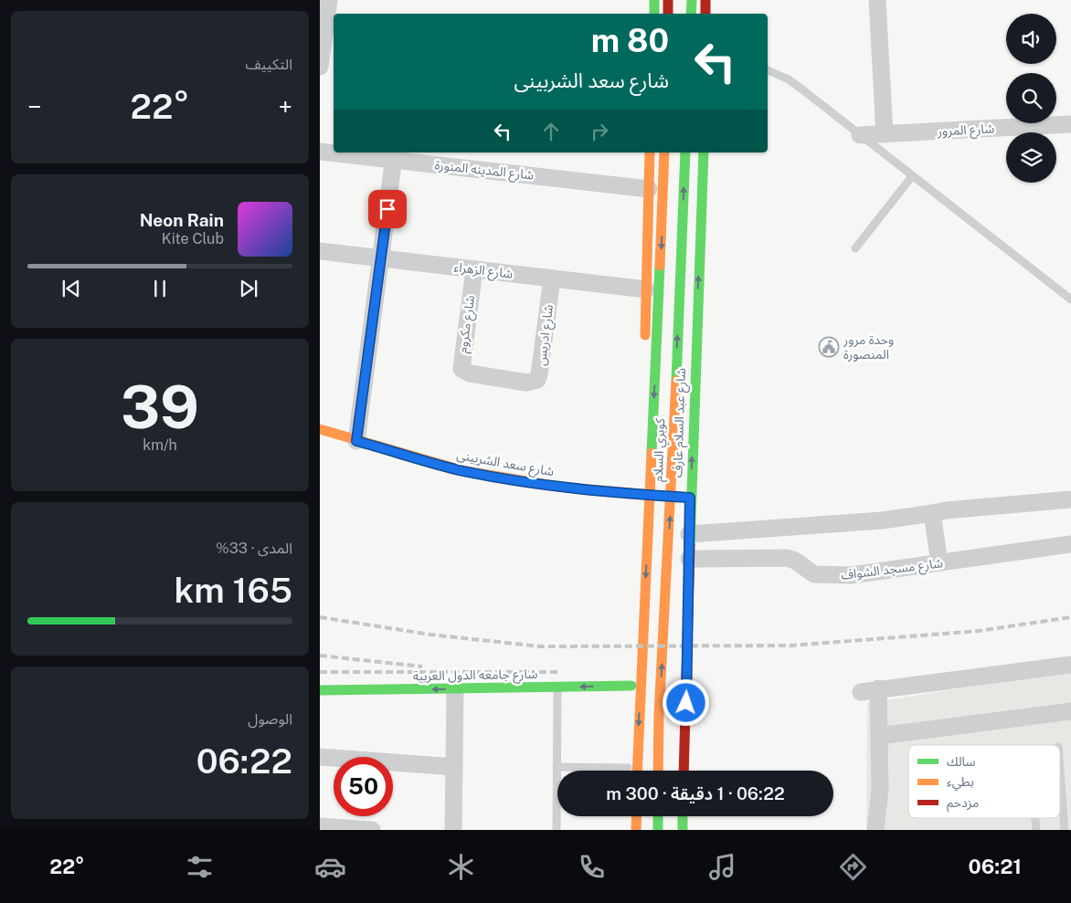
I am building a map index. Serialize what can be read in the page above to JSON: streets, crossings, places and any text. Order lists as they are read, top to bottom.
{
  "streets": {
    "main road": [
      "شارع عبد السلام عارف",
      "كوبري السلام",
      "شارع سعد الشربينى",
      "شارع جامعه الدول العربية"
    ],
    "street": [
      "شارع المرور",
      "شارع المدينه المنورة",
      "شارع الزهراء",
      "شارع مكروم",
      "شارع ادريس",
      "شارع مسجد الشواف"
    ]
  },
  "crossings": [
    ["شارع الزهراء", "شارع مكروم"],
    ["شارع الزهراء", "شارع ادريس"],
    ["شارع مكروم", "شارع ادريس"],
    ["شارع عبد السلام عارف", "شارع سعد الشربينى"],
    ["شارع عبد السلام عارف", "شارع مسجد الشواف"]
  ],
  "one_way": ["شارع جامعه الدول العربية"],
  "places": {
    "public building": ["وحدة مرور المنصورة"]
  },
  "legend": ["سالك", "بطيء", "مزدحم"],
  "page": {
    "tile": [
      "التكييف",
      ["39", "km/h"],
      ["المدى · 33%", "165 km"],
      ["الوصول", "06:22"]
    ],
    "turn": ["80 m", "شارع سعد الشربينى"],
    "heat": ["−", "22°", "+"],
    "song": ["Neon Rain", "Kite Club"],
    "limit": "50",
    "trip": "06:22 · 1 دقيقة · 300 m",
    "tabs": ["06:21", "22°"]
  }
}
